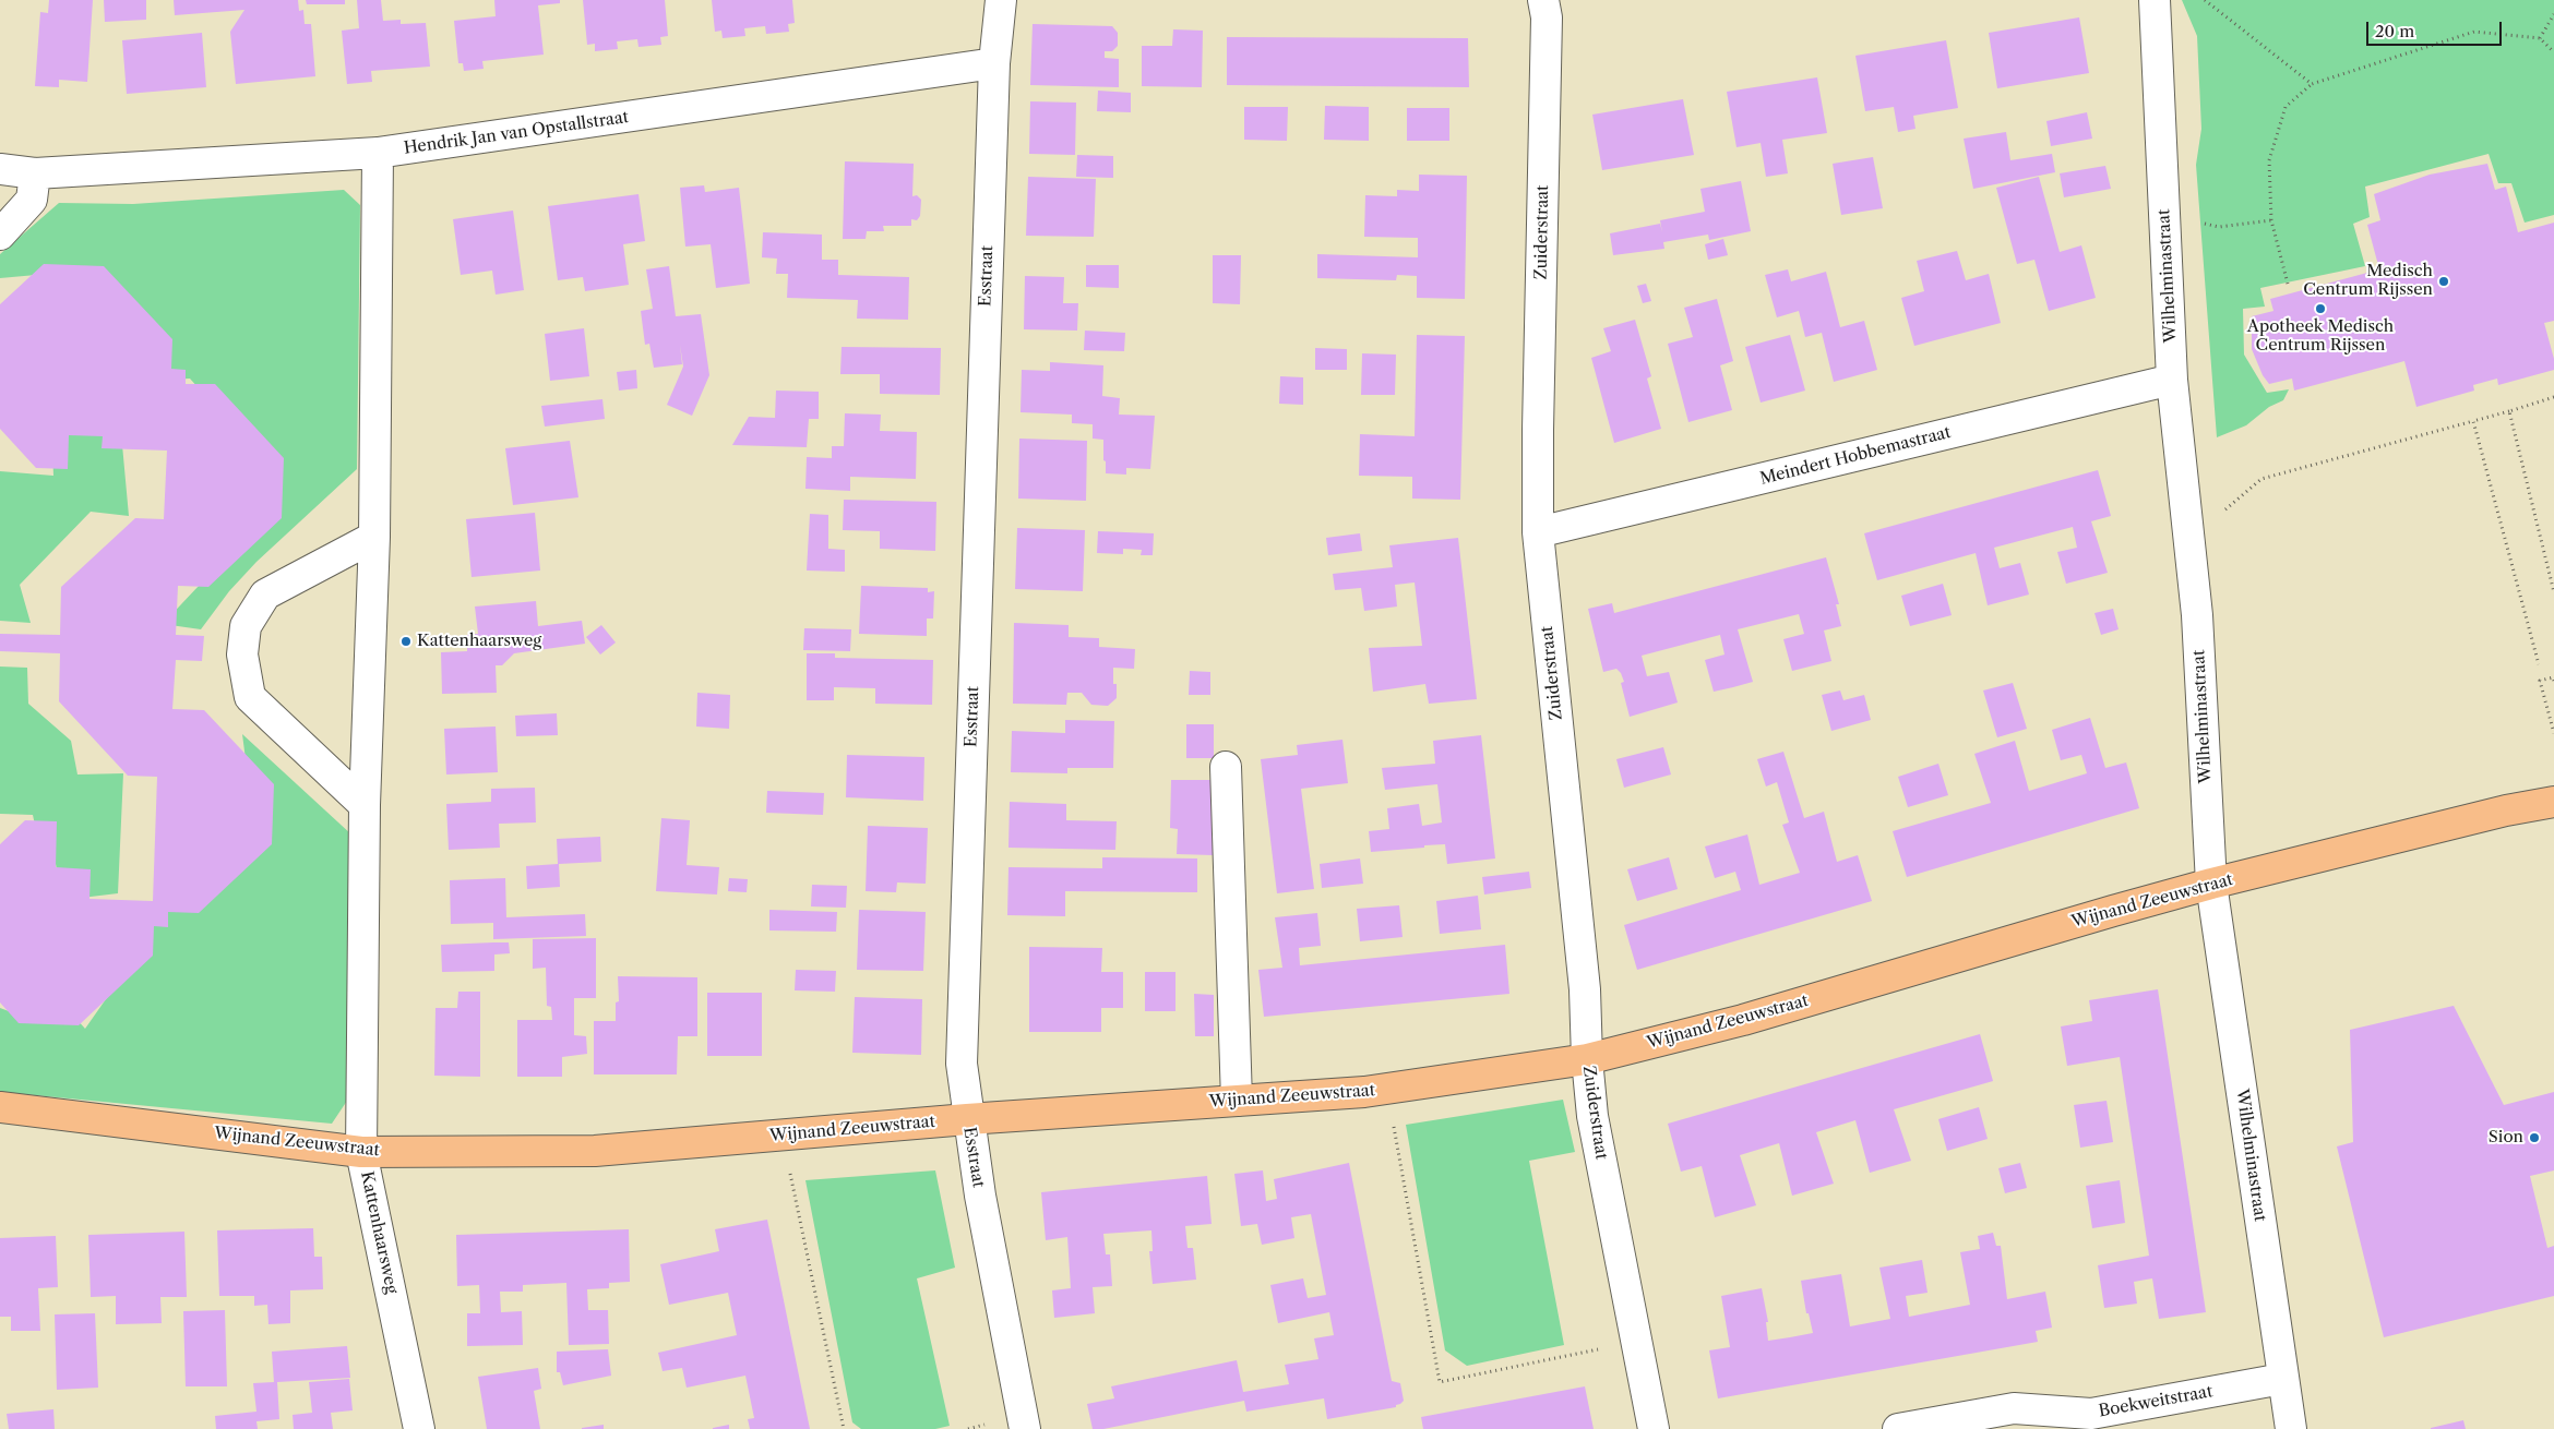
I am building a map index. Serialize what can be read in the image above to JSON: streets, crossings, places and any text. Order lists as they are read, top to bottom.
{
  "streets": {
    "main road": ["Wijnand Zeeuwstraat"],
    "street": [
      "Hendrik Jan van Opstallstraat",
      "Zuiderstraat",
      "Esstraat",
      "Wilhelminastraat",
      "Meindert Hobbemastraat",
      "Kattenhaarsweg",
      "Boekweitstraat"
    ]
  },
  "crossings": [
    ["Hendrik Jan van Opstallstraat", "Esstraat"],
    ["Hendrik Jan van Opstallstraat", "Kattenhaarsweg"],
    ["Zuiderstraat", "Meindert Hobbemastraat"],
    ["Zuiderstraat", "Wijnand Zeeuwstraat"],
    ["Esstraat", "Wijnand Zeeuwstraat"],
    ["Wilhelminastraat", "Meindert Hobbemastraat"],
    ["Wilhelminastraat", "Wijnand Zeeuwstraat"],
    ["Wilhelminastraat", "Boekweitstraat"],
    ["Wijnand Zeeuwstraat", "Kattenhaarsweg"]
  ],
  "places": [
    "Medisch Centrum Rijssen",
    "Apotheek Medisch Centrum Rijssen",
    "Kattenhaarsweg",
    "Sion"
  ],
  "scale_bar": "20 m"
}
